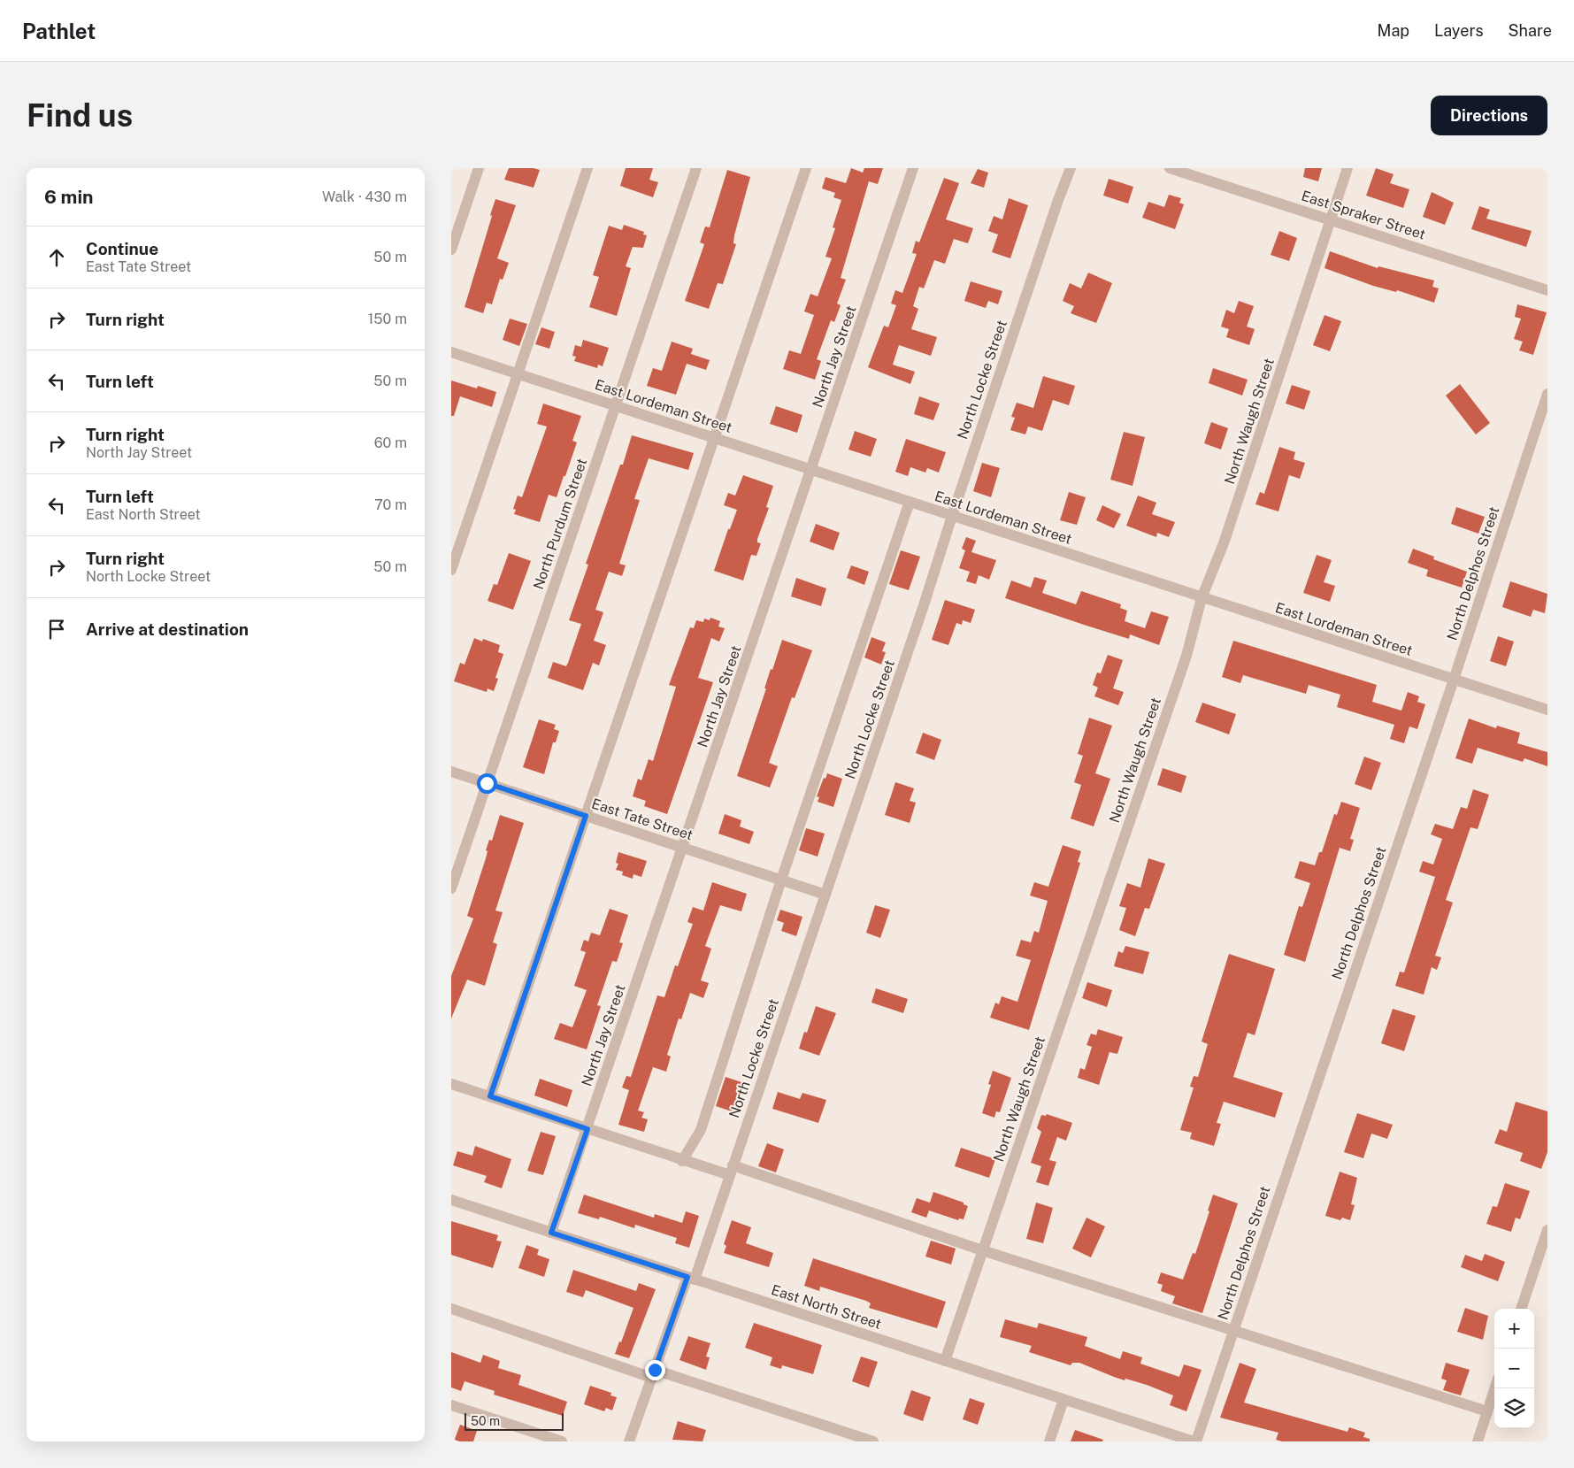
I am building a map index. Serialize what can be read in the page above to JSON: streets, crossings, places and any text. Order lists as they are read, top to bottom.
{
  "streets": {
    "street": [
      "East Spraker Street",
      "North Jay Street",
      "North Locke Street",
      "East Lordeman Street",
      "North Waugh Street",
      "North Purdum Street",
      "North Delphos Street",
      "East Tate Street",
      "East North Street"
    ]
  },
  "crossings": [
    ["East Spraker Street", "North Waugh Street"],
    ["North Jay Street", "East Lordeman Street"],
    ["North Jay Street", "East Tate Street"],
    ["North Jay Street", "East North Street"],
    ["North Locke Street", "East Lordeman Street"],
    ["North Locke Street", "East Tate Street"],
    ["North Locke Street", "East North Street"],
    ["East Lordeman Street", "North Waugh Street"],
    ["East Lordeman Street", "North Purdum Street"],
    ["East Lordeman Street", "North Delphos Street"],
    ["North Waugh Street", "East North Street"],
    ["North Purdum Street", "East Tate Street"],
    ["North Delphos Street", "East North Street"]
  ],
  "scale_bar": "50 m",
  "page": {
    "header": "Pathlet",
    "nav": ["Map", "Layers", "Share"],
    "buttons": "Directions",
    "title": "Find us",
    "heading": ["6 min", "Walk · 430 m"],
    "list": [
      ["Continue", "East Tate Street", "50 m"],
      ["Turn right", "150 m"],
      ["Turn left", "50 m"],
      ["Turn right", "North Jay Street", "60 m"],
      ["Turn left", "East North Street", "70 m"],
      ["Turn right", "North Locke Street", "50 m"],
      "Arrive at destination"
    ],
    "map_buttons": ["+", "−"],
    "scale": "50 m"
  }
}
